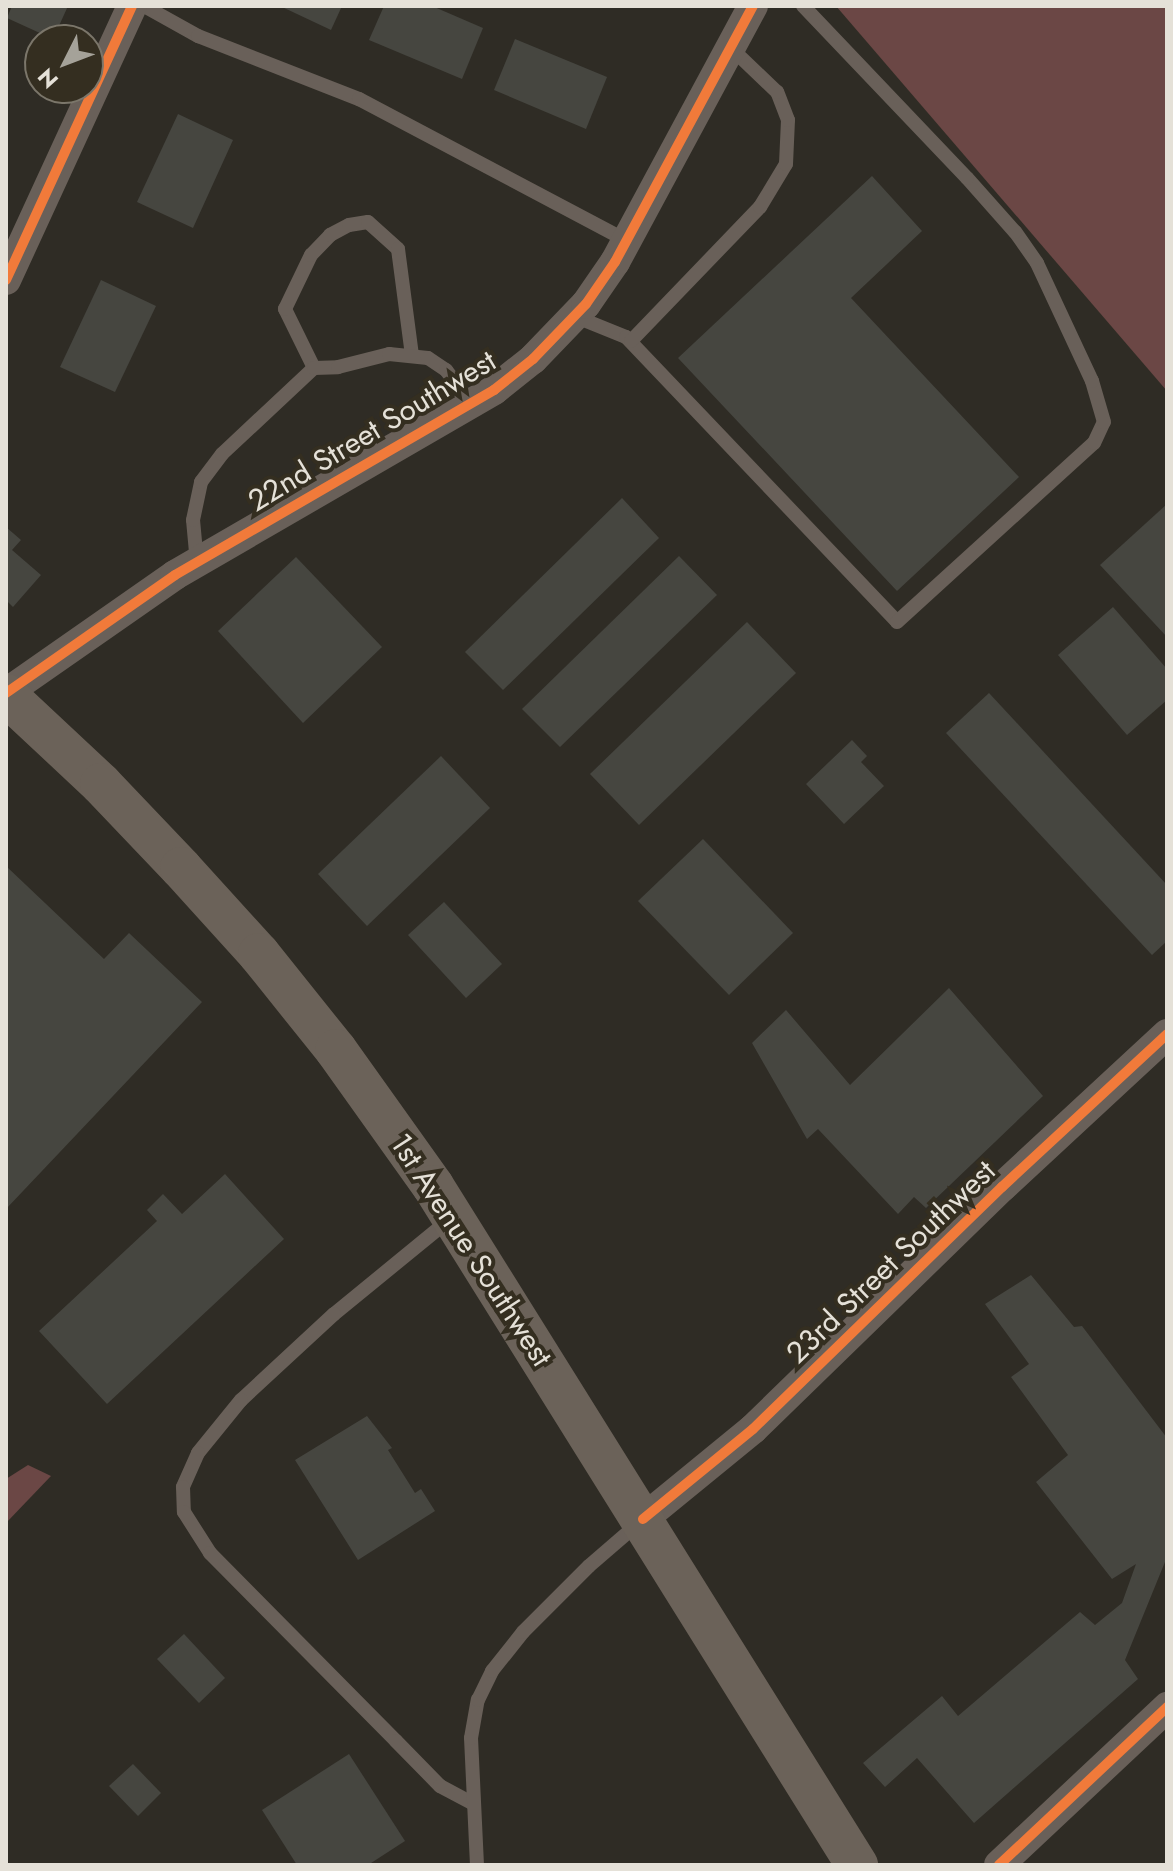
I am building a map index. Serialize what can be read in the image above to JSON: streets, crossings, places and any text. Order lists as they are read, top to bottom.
{
  "streets": {
    "main road": ["1st Avenue Southwest"],
    "street": ["22nd Street Southwest", "23rd Street Southwest"]
  },
  "crossings": [
    ["22nd Street Southwest", "1st Avenue Southwest"],
    ["1st Avenue Southwest", "23rd Street Southwest"]
  ],
  "north": "bottom left"
}
